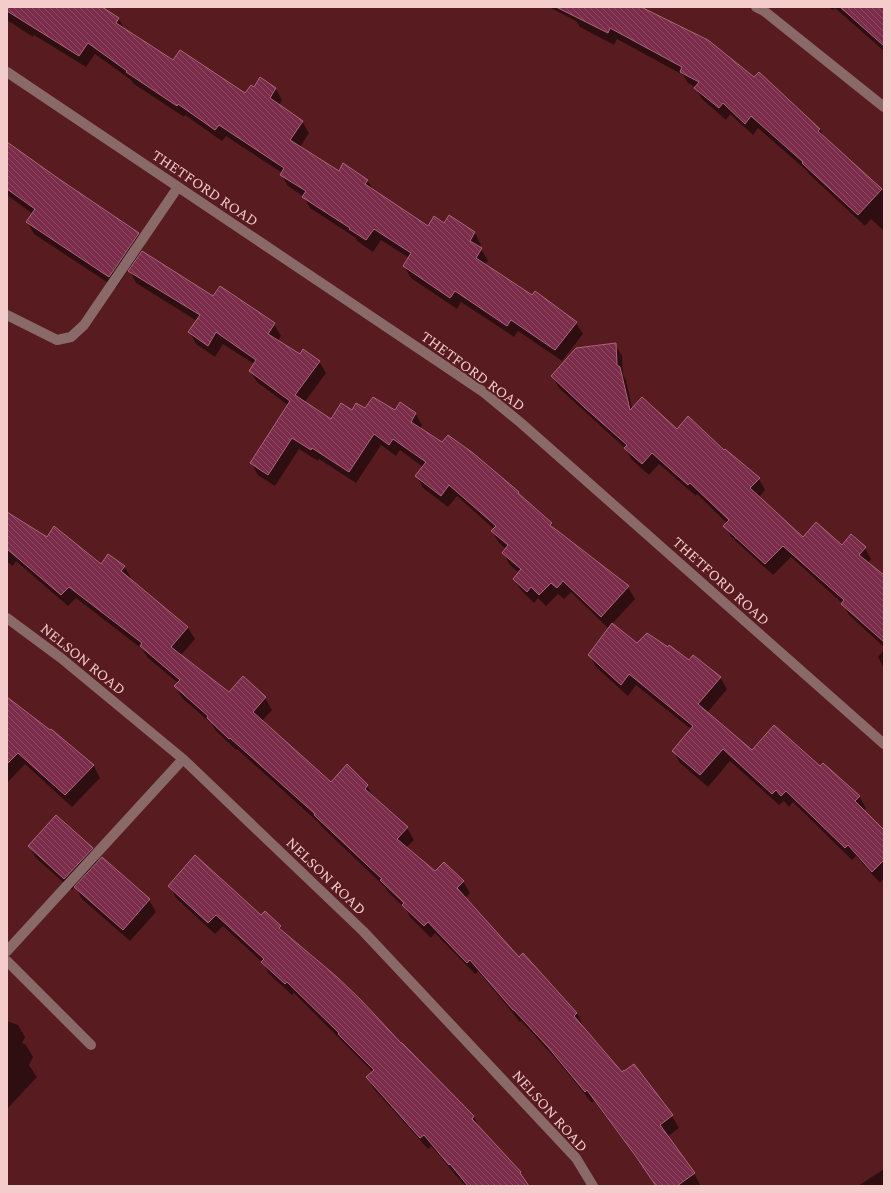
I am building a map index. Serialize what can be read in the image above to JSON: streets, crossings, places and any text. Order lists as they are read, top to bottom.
{
  "streets": {
    "street": ["THETFORD ROAD", "NELSON ROAD"]
  }
}
